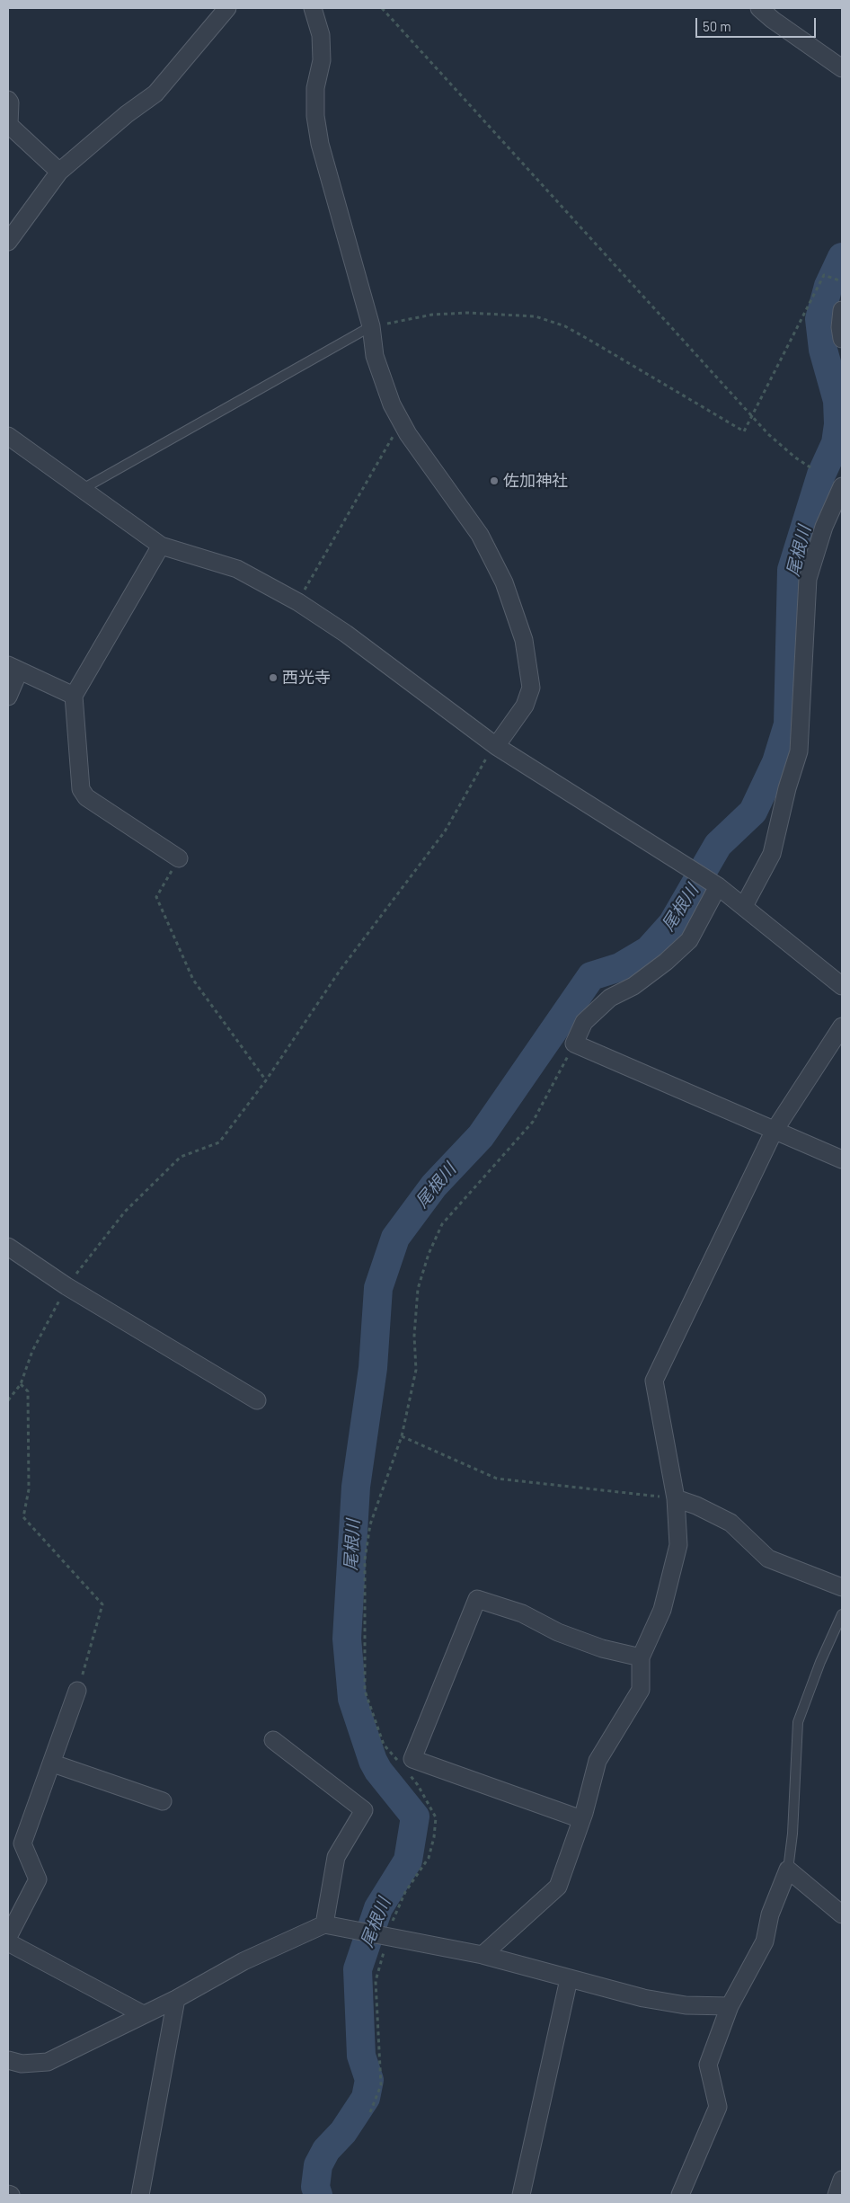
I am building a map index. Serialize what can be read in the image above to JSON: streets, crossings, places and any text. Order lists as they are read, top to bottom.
{
  "water": ["尾根川"],
  "places": ["佐加神社", "西光寺"],
  "scale_bar": "50 m"
}
